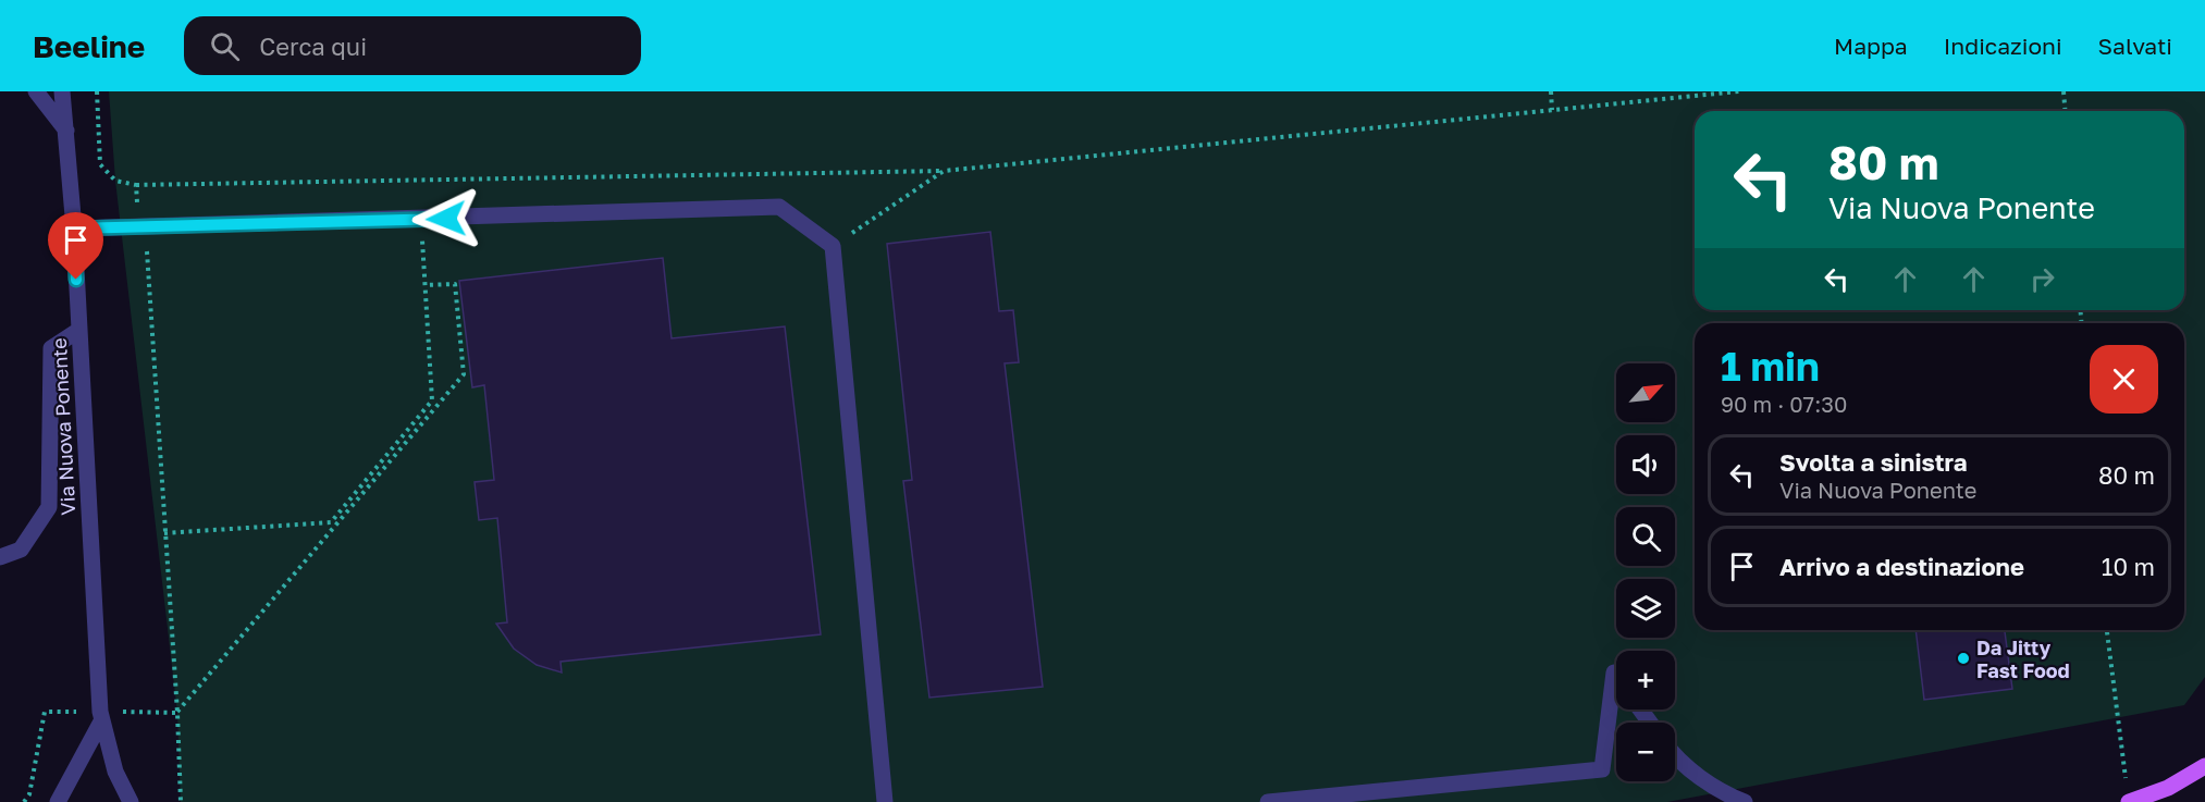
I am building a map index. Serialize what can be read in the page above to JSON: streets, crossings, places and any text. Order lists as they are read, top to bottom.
{
  "streets": {
    "street": ["Via Nuova Ponente"]
  },
  "places": ["Da Jitty Fast Food"],
  "north": "top right",
  "page": {
    "header": "Beeline",
    "search": "Cerca qui",
    "nav": ["Mappa", "Indicazioni", "Salvati"],
    "turn": ["80 m", "Via Nuova Ponente"],
    "heading": ["1 min", "90 m · 07:30"],
    "map_buttons": ["+", "−"],
    "list": [
      {
        "name": "Svolta a sinistra",
        "note": "Via Nuova Ponente",
        "value": "80 m"
      },
      {
        "name": "Arrivo a destinazione",
        "value": "10 m"
      }
    ]
  }
}
